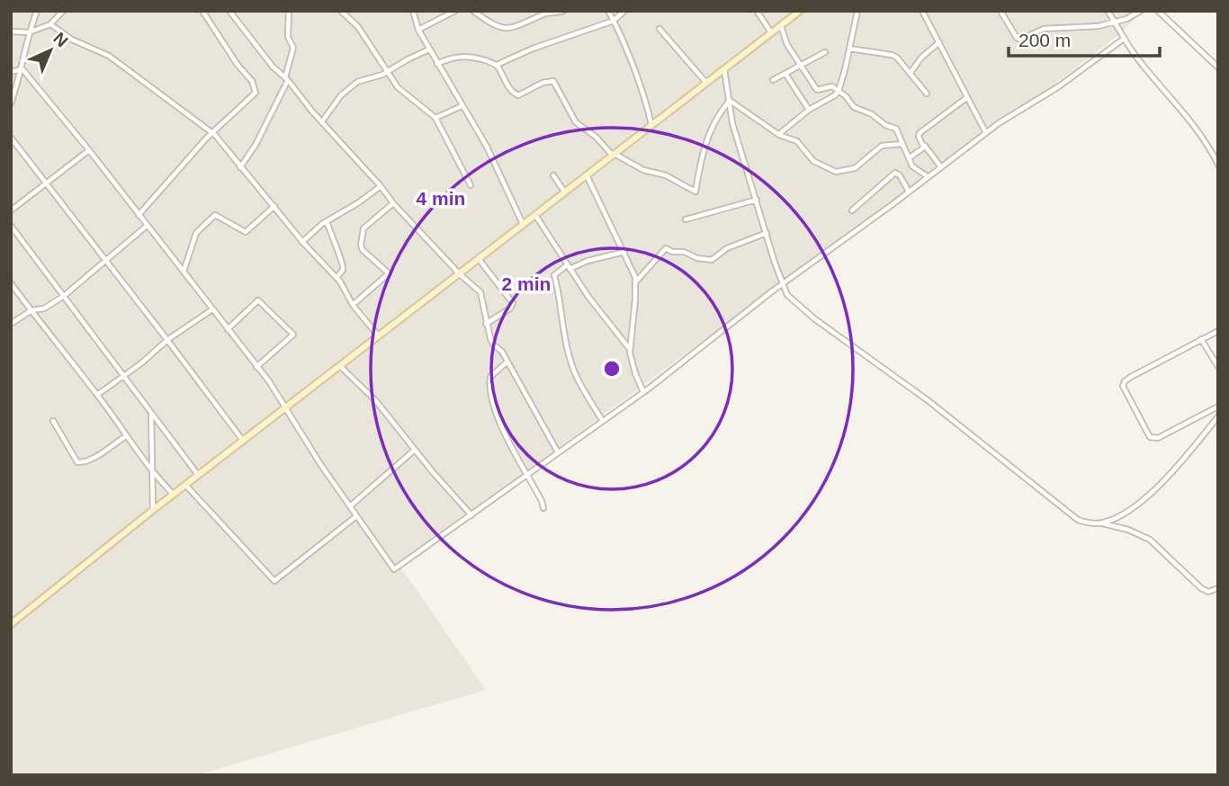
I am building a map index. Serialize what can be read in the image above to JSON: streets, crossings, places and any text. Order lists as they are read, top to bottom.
{
  "scale_bar": "200 m",
  "north": "top right",
  "rings": ["4 min", "2 min"]
}
